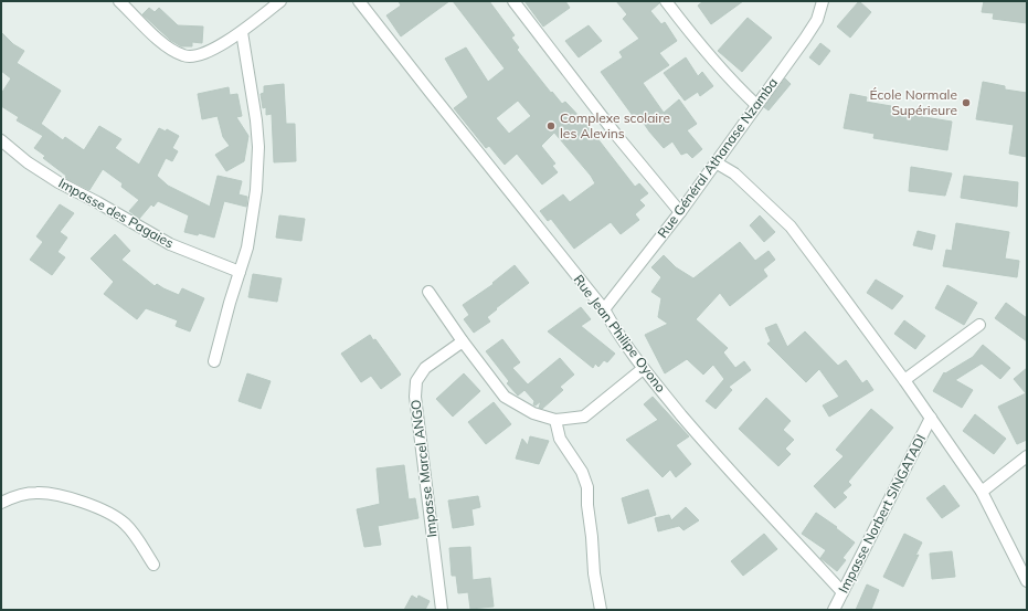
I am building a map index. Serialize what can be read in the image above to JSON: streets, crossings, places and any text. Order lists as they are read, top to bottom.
{
  "streets": {
    "street": [
      "Rue Général Athanase Nzamba",
      "Impasse des Pagaies",
      "Rue Jean Philipe Oyono",
      "Impasse Marcel ANGO",
      "Impasse Norbert SINGATADI"
    ]
  },
  "crossings": [
    ["Rue Général Athanase Nzamba", "Rue Jean Philipe Oyono"],
    ["Rue Jean Philipe Oyono", "Impasse Norbert SINGATADI"]
  ],
  "places": ["École Normale Supérieure", "Complexe scolaire les Alevins"]
}
